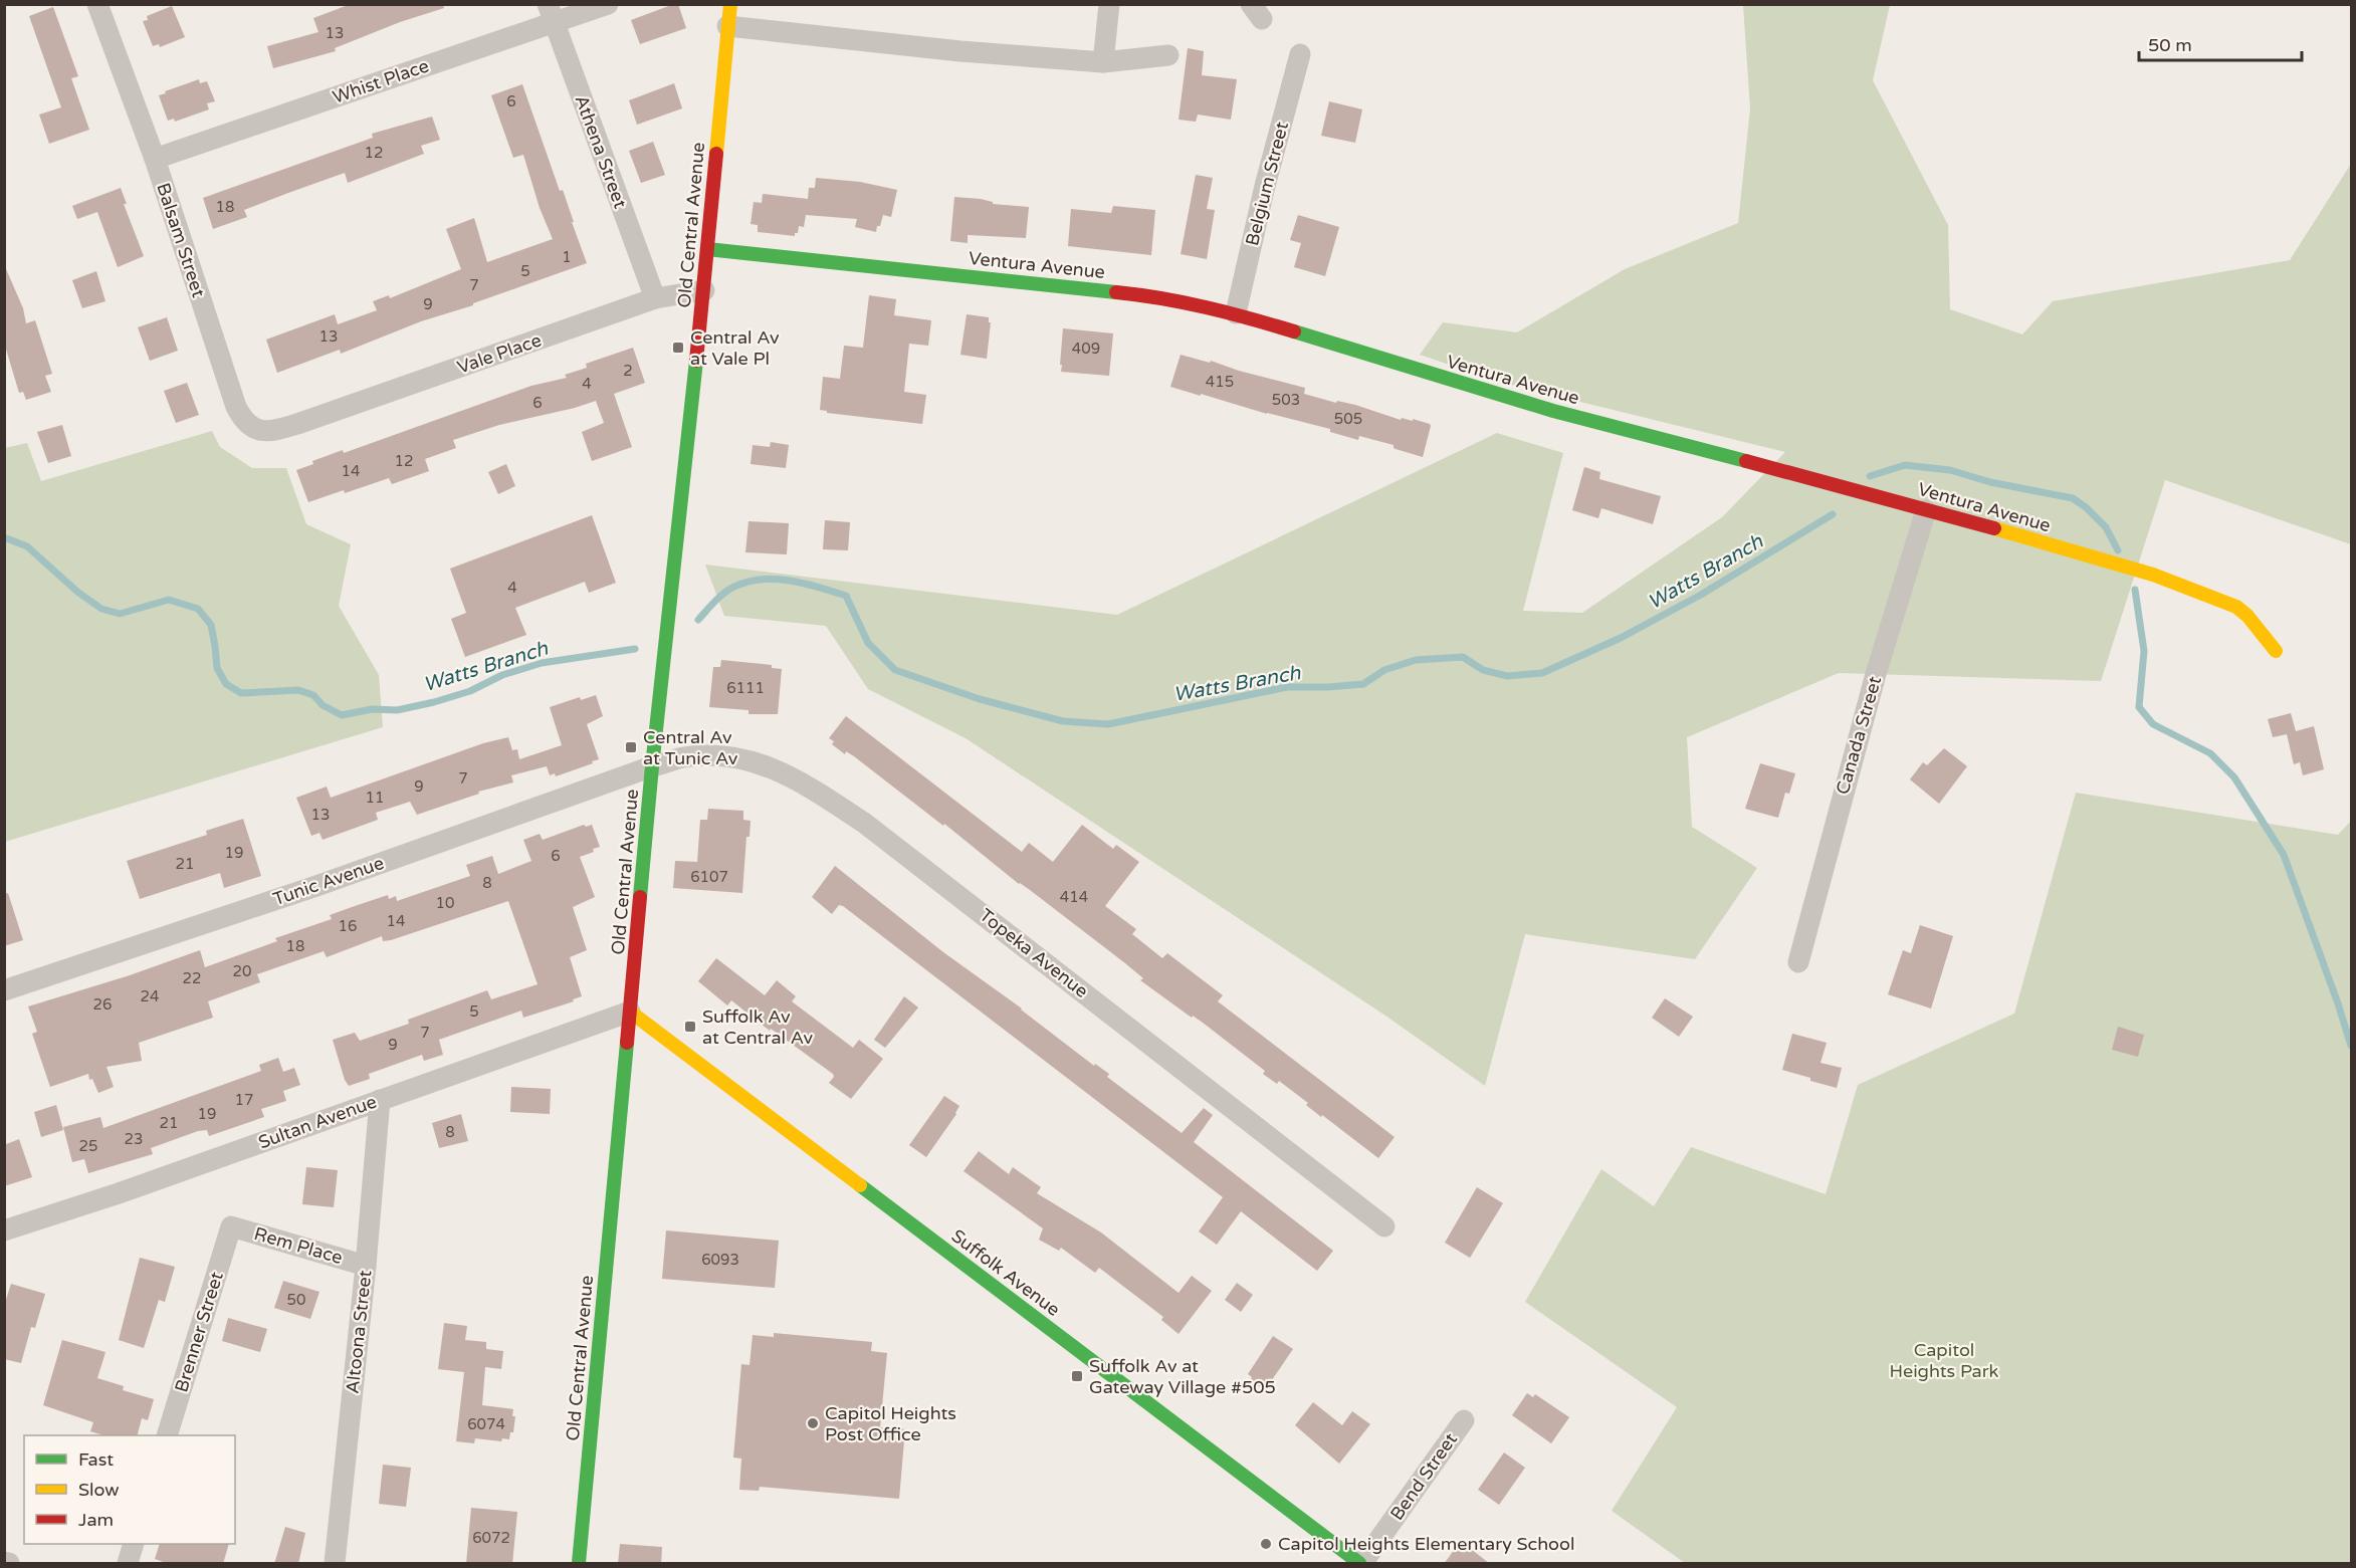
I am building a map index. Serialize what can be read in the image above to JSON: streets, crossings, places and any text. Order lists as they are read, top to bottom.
{
  "streets": {
    "street": [
      "Whist Place",
      "Athena Street",
      "Belgium Street",
      "Old Central Avenue",
      "Balsam Street",
      "Ventura Avenue",
      "Vale Place",
      "Canada Street",
      "Tunic Avenue",
      "Topeka Avenue",
      "Sultan Avenue",
      "Rem Place",
      "Suffolk Avenue",
      "Brenner Street",
      "Altoona Street",
      "Bend Street"
    ]
  },
  "crossings": [
    ["Whist Place", "Athena Street"],
    ["Whist Place", "Balsam Street"],
    ["Athena Street", "Vale Place"],
    ["Belgium Street", "Ventura Avenue"],
    ["Old Central Avenue", "Ventura Avenue"],
    ["Old Central Avenue", "Vale Place"],
    ["Old Central Avenue", "Tunic Avenue"],
    ["Old Central Avenue", "Topeka Avenue"],
    ["Old Central Avenue", "Sultan Avenue"],
    ["Old Central Avenue", "Suffolk Avenue"],
    ["Balsam Street", "Vale Place"],
    ["Ventura Avenue", "Canada Street"],
    ["Tunic Avenue", "Topeka Avenue"],
    ["Sultan Avenue", "Suffolk Avenue"],
    ["Sultan Avenue", "Altoona Street"],
    ["Rem Place", "Brenner Street"],
    ["Rem Place", "Altoona Street"],
    ["Suffolk Avenue", "Bend Street"]
  ],
  "water": ["Watts Branch"],
  "parks": ["Capitol Heights Park"],
  "places": {
    "transit": [
      "Central Av at Vale Pl",
      "Central Av at Tunic Av",
      "Suffolk Av at Central Av",
      "Suffolk Av at Gateway Village #505"
    ],
    "other": ["Capitol Heights Post Office", "Capitol Heights Elementary School"]
  },
  "house_numbers": [
    "13",
    "6",
    "12",
    "18",
    "1",
    "5",
    "7",
    "9",
    "13",
    "409",
    "2",
    "415",
    "4",
    "503",
    "6",
    "505",
    "12",
    "14",
    "4",
    "6111",
    "7",
    "9",
    "11",
    "13",
    "19",
    "6",
    "21",
    "6107",
    "8",
    "414",
    "10",
    "14",
    "16",
    "18",
    "20",
    "22",
    "24",
    "26",
    "5",
    "7",
    "9",
    "17",
    "19",
    "21",
    "8",
    "23",
    "25",
    "6093",
    "50",
    "6074",
    "6072"
  ],
  "legend": ["Fast", "Slow", "Jam"],
  "scale_bar": "50 m"
}
